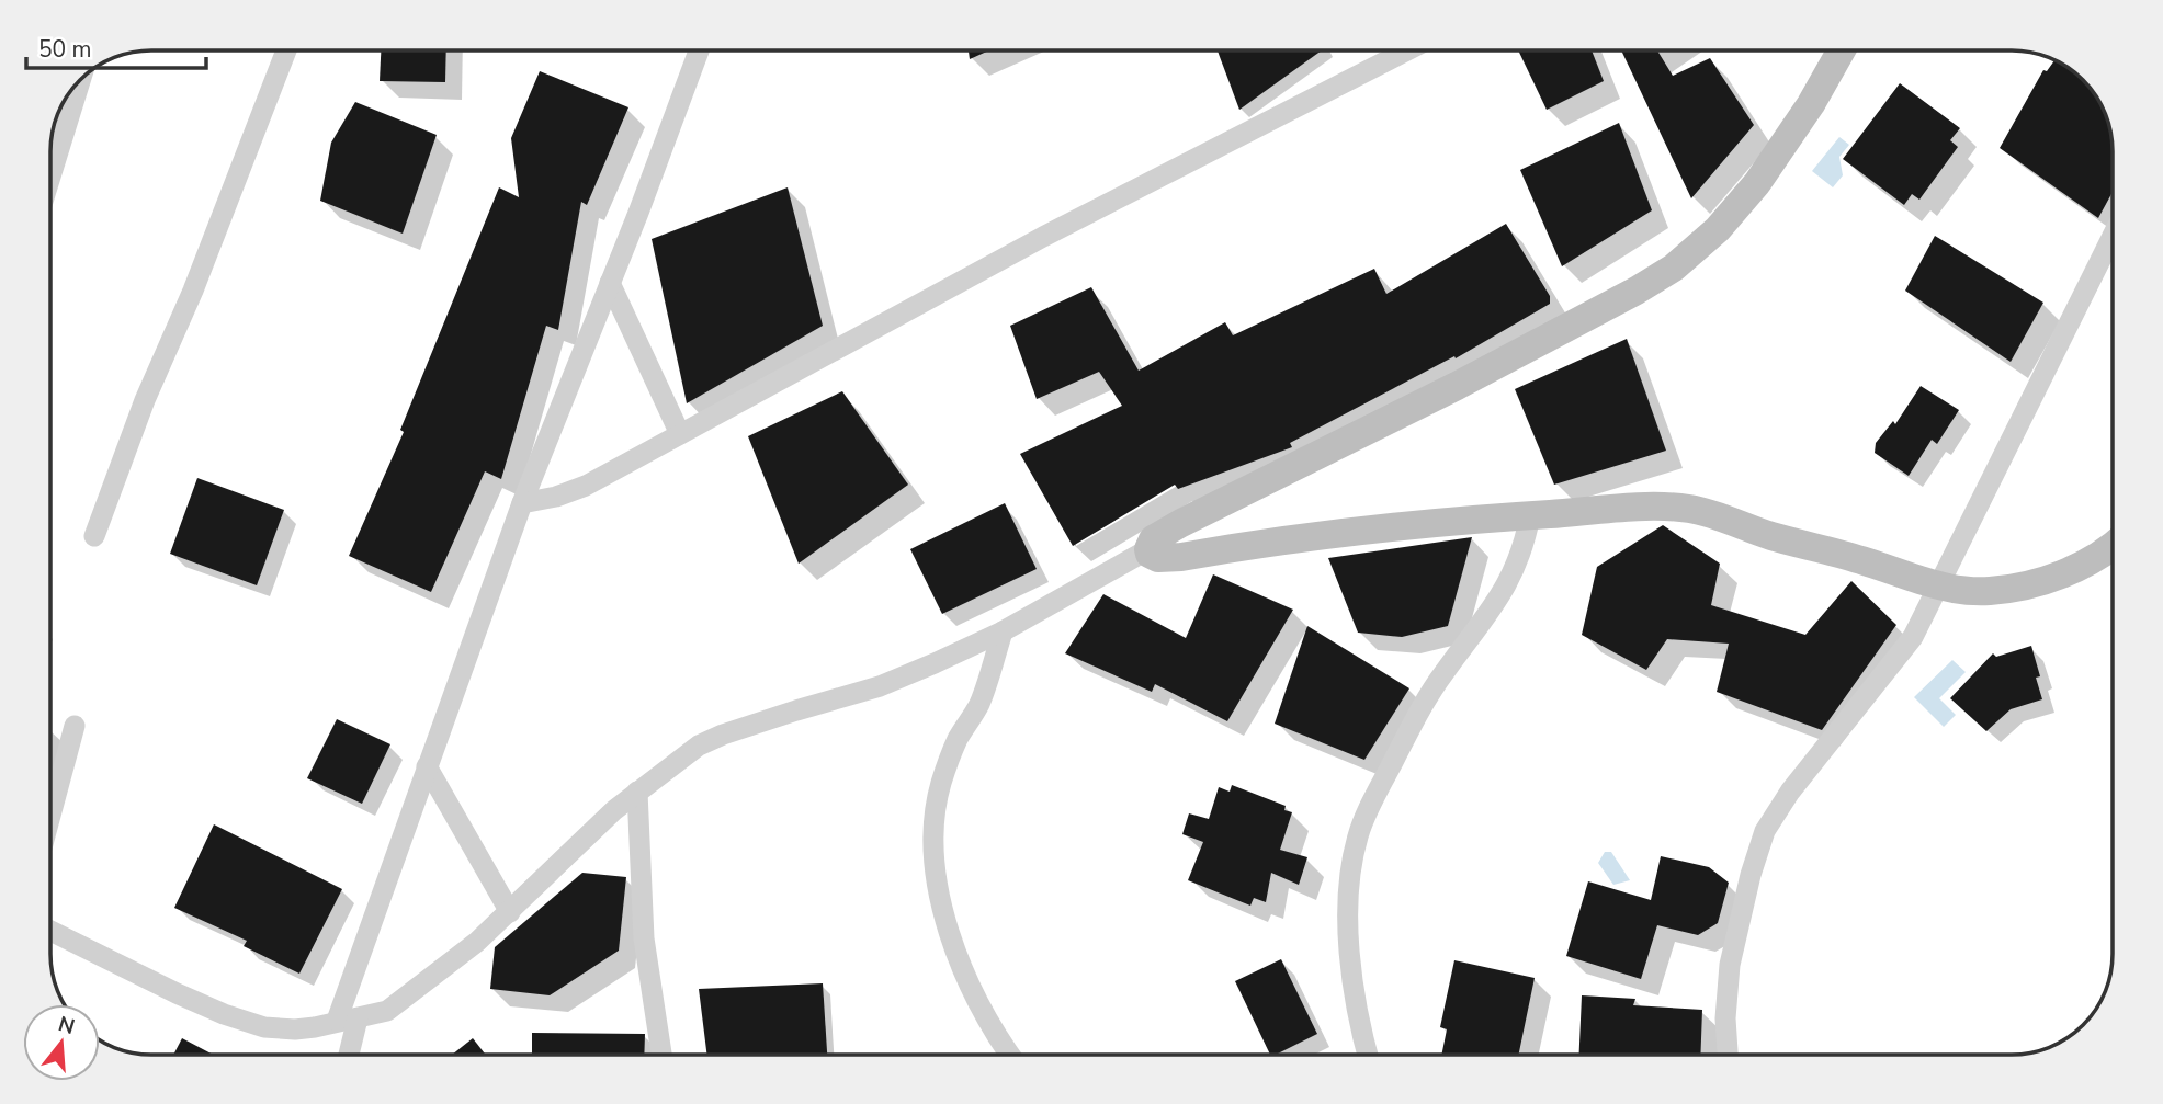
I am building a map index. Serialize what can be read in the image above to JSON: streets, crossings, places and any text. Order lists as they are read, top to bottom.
{
  "scale_bar": "50 m",
  "north": "top"
}
